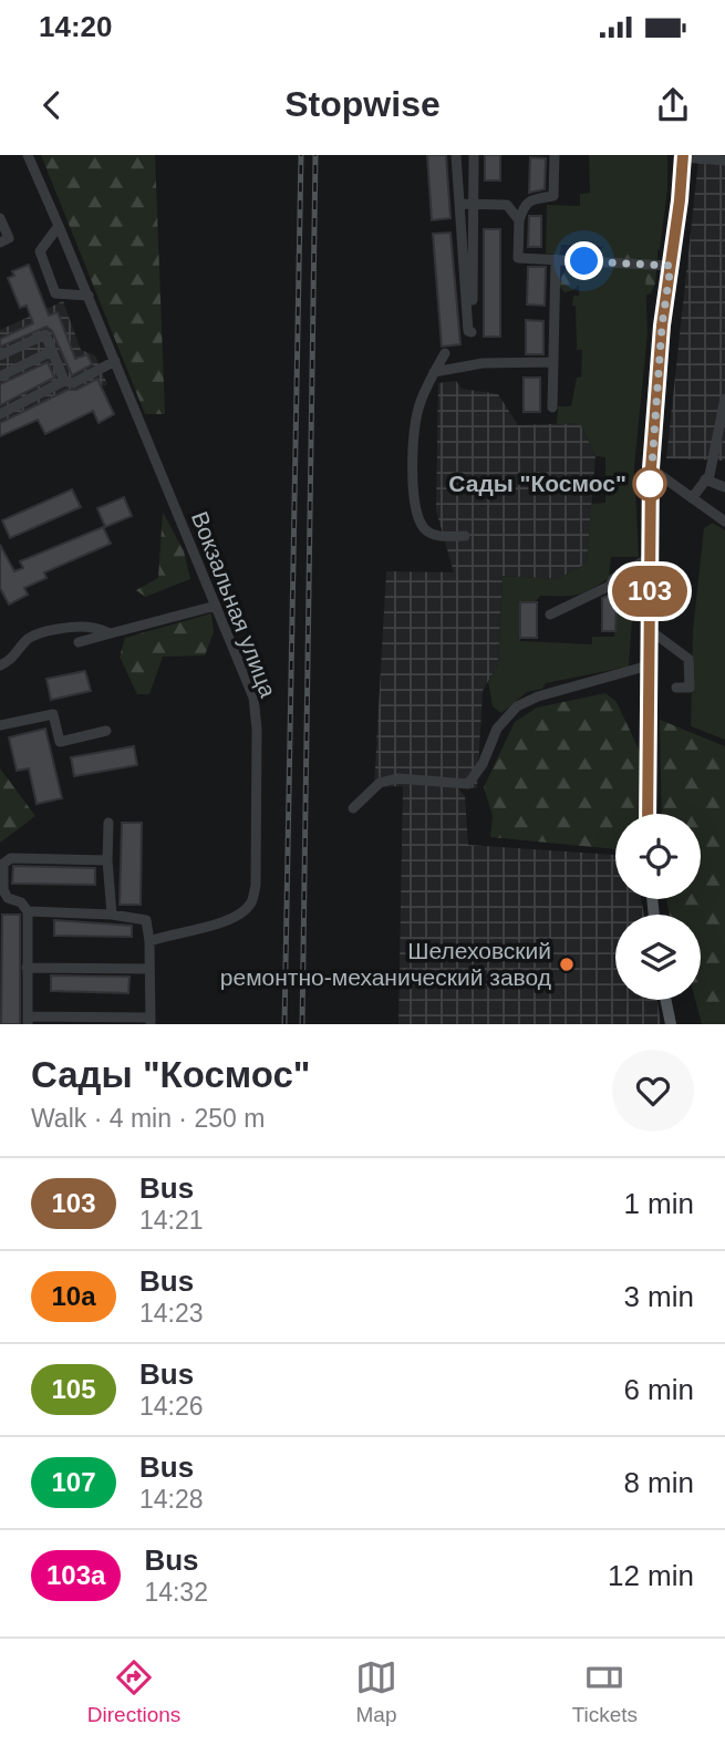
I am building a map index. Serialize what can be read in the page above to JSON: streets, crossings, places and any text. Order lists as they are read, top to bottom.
{
  "streets": {
    "street": ["Вокзальная улица"]
  },
  "places": ["Сады \"Космос\"", "Шелеховский ремонтно-механический завод"],
  "lines": ["bus line 103"],
  "page": {
    "status": "14:20",
    "header": "Stopwise",
    "on_map": "103",
    "heading": ["Сады \"Космос\"", "Walk · 4 min · 250 m"],
    "list": [
      {
        "mark": "103",
        "name": "Bus",
        "note": "14:21",
        "value": "1 min"
      },
      {
        "mark": "10а",
        "name": "Bus",
        "note": "14:23",
        "value": "3 min"
      },
      {
        "mark": "105",
        "name": "Bus",
        "note": "14:26",
        "value": "6 min"
      },
      {
        "mark": "107",
        "name": "Bus",
        "note": "14:28",
        "value": "8 min"
      },
      {
        "mark": "103а",
        "name": "Bus",
        "note": "14:32",
        "value": "12 min"
      }
    ],
    "tabs": ["Directions", "Map", "Tickets"]
  }
}
